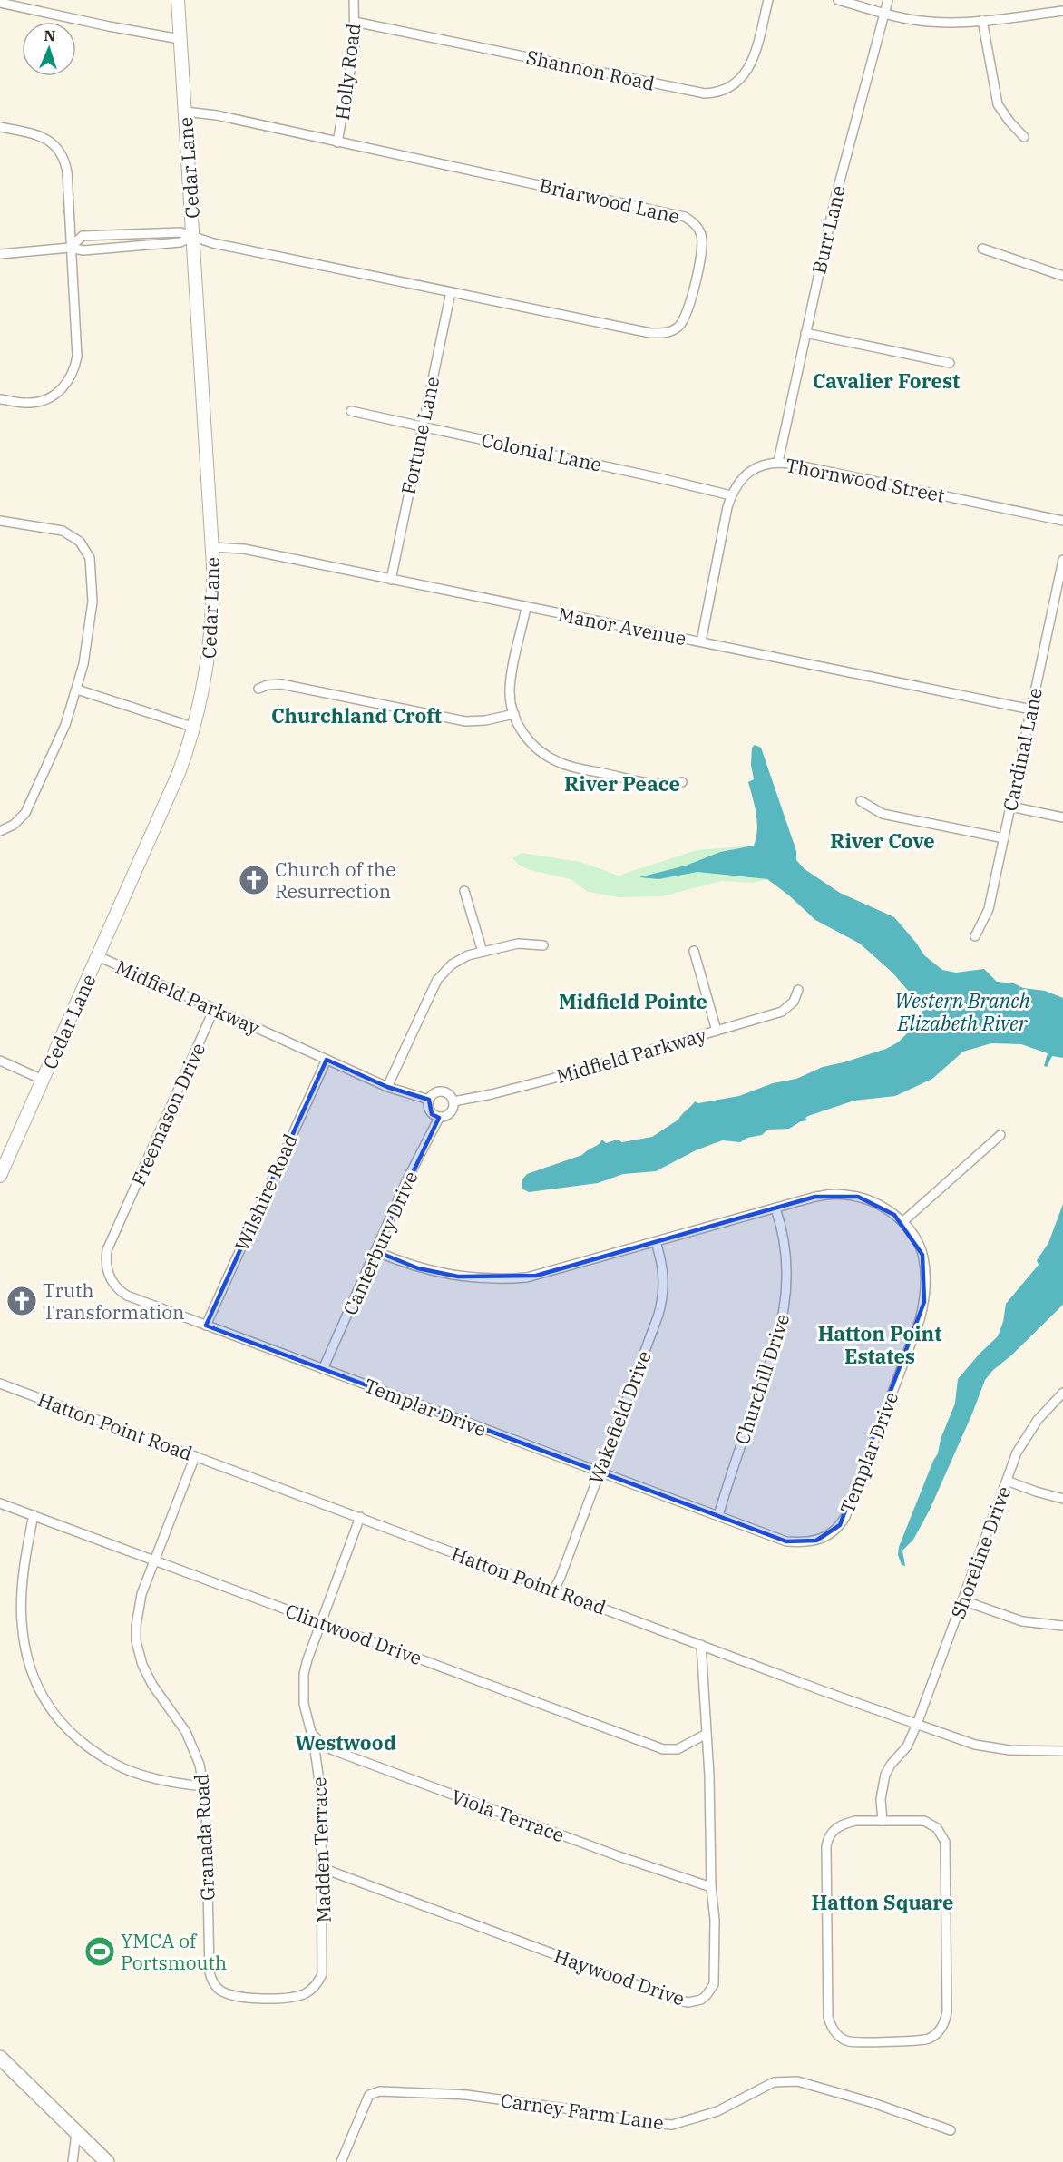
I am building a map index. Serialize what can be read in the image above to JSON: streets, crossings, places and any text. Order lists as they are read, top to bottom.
{
  "streets": {
    "main road": ["Cedar Lane"],
    "street": [
      "Shannon Road",
      "Holly Road",
      "Briarwood Lane",
      "Burr Lane",
      "Fortune Lane",
      "Colonial Lane",
      "Thornwood Street",
      "Manor Avenue",
      "Cardinal Lane",
      "Midfield Parkway",
      "Freemason Drive",
      "Wilshire Road",
      "Canterbury Drive",
      "Churchill Drive",
      "Templar Drive",
      "Wakefield Drive",
      "Hatton Point Road",
      "Shoreline Drive",
      "Clintwood Drive",
      "Viola Terrace",
      "Granada Road",
      "Madden Terrace",
      "Haywood Drive",
      "Carney Farm Lane"
    ]
  },
  "crossings": [
    ["Shannon Road", "Holly Road"],
    ["Holly Road", "Briarwood Lane"],
    ["Cedar Lane", "Briarwood Lane"],
    ["Cedar Lane", "Manor Avenue"],
    ["Cedar Lane", "Midfield Parkway"],
    ["Briarwood Lane", "Fortune Lane"],
    ["Burr Lane", "Thornwood Street"],
    ["Fortune Lane", "Colonial Lane"],
    ["Fortune Lane", "Manor Avenue"],
    ["Colonial Lane", "Thornwood Street"],
    ["Thornwood Street", "Manor Avenue"],
    ["Manor Avenue", "Cardinal Lane"],
    ["Midfield Parkway", "Freemason Drive"],
    ["Midfield Parkway", "Wilshire Road"],
    ["Midfield Parkway", "Canterbury Drive"],
    ["Freemason Drive", "Templar Drive"],
    ["Wilshire Road", "Templar Drive"],
    ["Canterbury Drive", "Templar Drive"],
    ["Churchill Drive", "Templar Drive"],
    ["Templar Drive", "Wakefield Drive"],
    ["Wakefield Drive", "Hatton Point Road"],
    ["Hatton Point Road", "Shoreline Drive"],
    ["Hatton Point Road", "Granada Road"],
    ["Hatton Point Road", "Madden Terrace"],
    ["Hatton Point Road", "Haywood Drive"],
    ["Clintwood Drive", "Granada Road"],
    ["Clintwood Drive", "Madden Terrace"],
    ["Clintwood Drive", "Haywood Drive"],
    ["Viola Terrace", "Madden Terrace"],
    ["Viola Terrace", "Haywood Drive"],
    ["Granada Road", "Madden Terrace"],
    ["Madden Terrace", "Haywood Drive"]
  ],
  "districts": [
    "Cavalier Forest",
    "Churchland Croft",
    "River Peace",
    "River Cove",
    "Midfield Pointe",
    "Hatton Point Estates",
    "Westwood",
    "Hatton Square"
  ],
  "water": ["Western Branch Elizabeth River"],
  "places": {
    "church": ["Church of the Resurrection", "Truth Transformation"],
    "sports": ["YMCA of Portsmouth"]
  },
  "north": "top"
}
